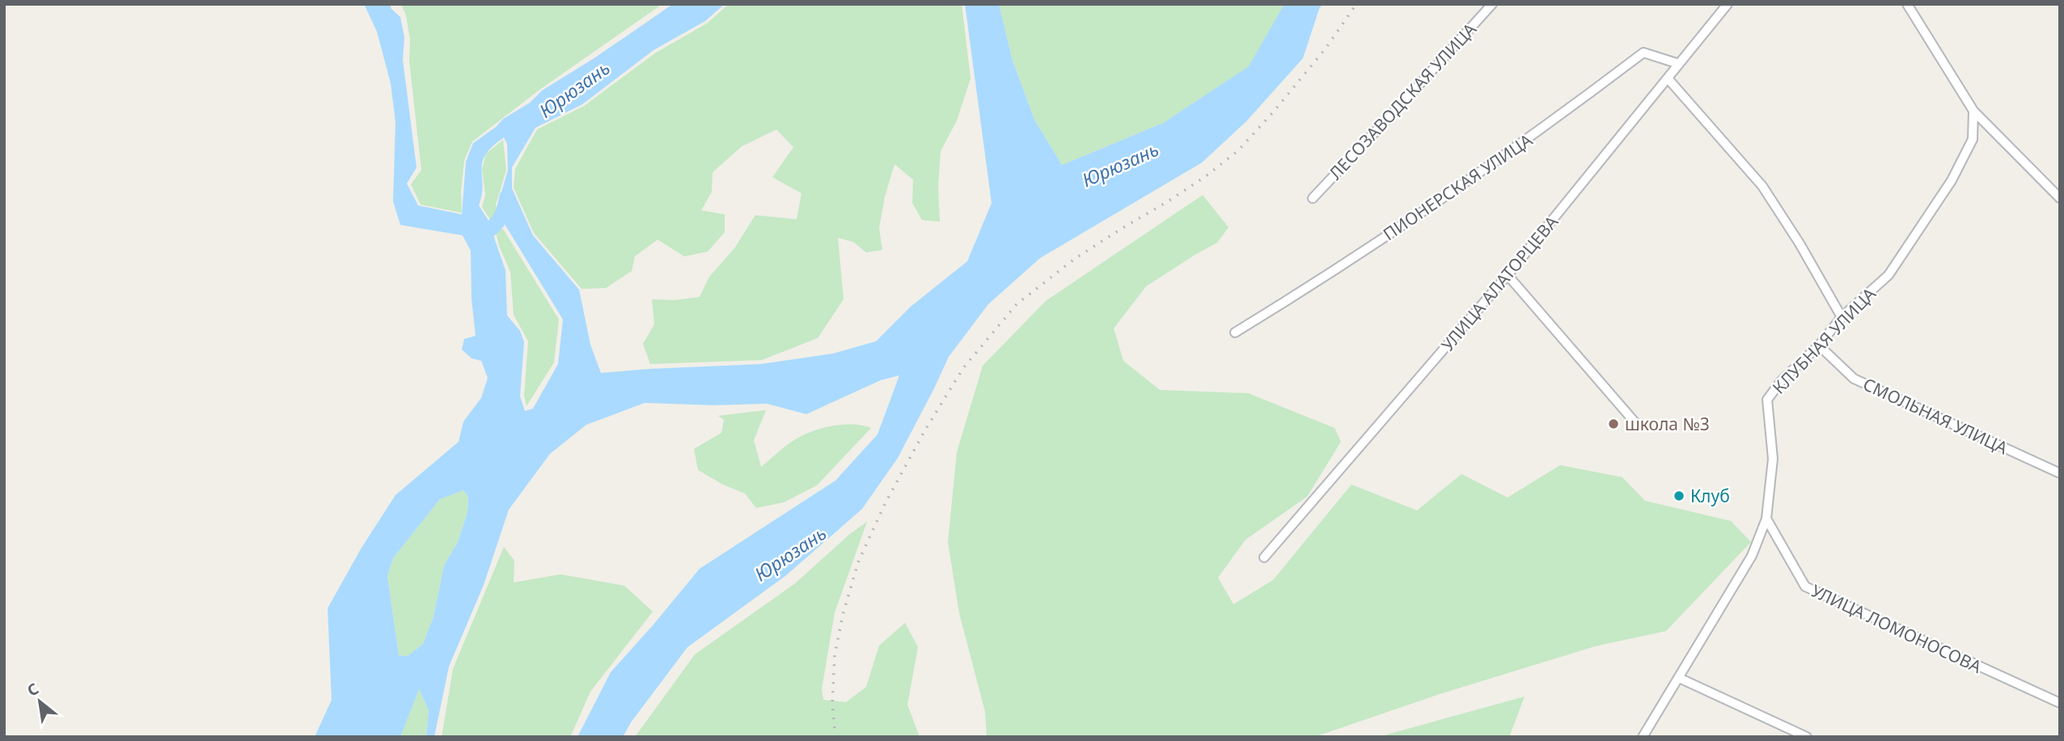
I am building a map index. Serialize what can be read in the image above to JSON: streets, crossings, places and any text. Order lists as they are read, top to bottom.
{
  "streets": {
    "street": [
      "ЛЕСОЗАВОДСКАЯ УЛИЦА",
      "ПИОНЕРСКАЯ УЛИЦА",
      "УЛИЦА АЛАТОРЦЕВА",
      "КЛУБНАЯ УЛИЦА",
      "СМОЛЬНАЯ УЛИЦА",
      "УЛИЦА ЛОМОНОСОВА"
    ]
  },
  "crossings": [
    ["ПИОНЕРСКАЯ УЛИЦА", "УЛИЦА АЛАТОРЦЕВА"],
    ["КЛУБНАЯ УЛИЦА", "СМОЛЬНАЯ УЛИЦА"],
    ["КЛУБНАЯ УЛИЦА", "УЛИЦА ЛОМОНОСОВА"]
  ],
  "water": ["Юрюзань"],
  "places": ["школа №3", "Клуб"],
  "north": "top left"
}
